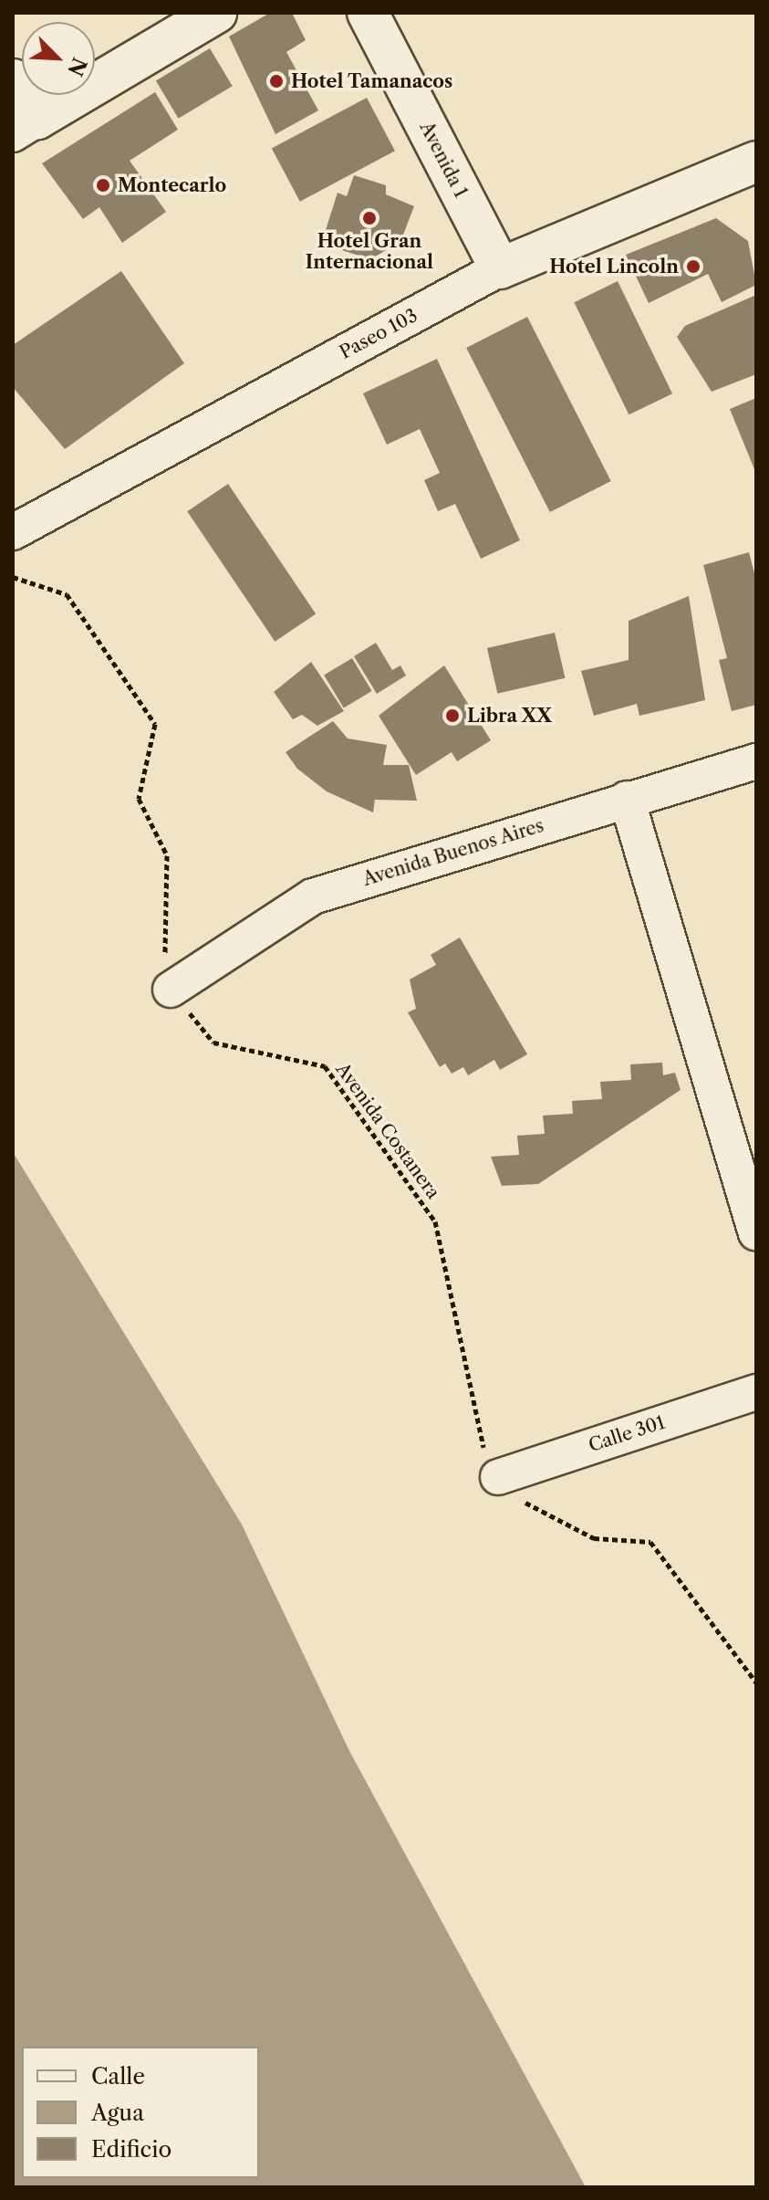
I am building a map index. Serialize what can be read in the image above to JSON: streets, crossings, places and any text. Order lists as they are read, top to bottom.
{
  "streets": {
    "street": [
      "Avenida 1",
      "Paseo 103",
      "Avenida Buenos Aires",
      "Calle 301"
    ],
    "path": ["Avenida Costanera"]
  },
  "crossings": [
    ["Avenida 1", "Paseo 103"],
    ["Avenida Buenos Aires", "Avenida Costanera"],
    ["Avenida Costanera", "Calle 301"]
  ],
  "places": [
    "Hotel Tamanacos",
    "Montecarlo",
    "Hotel Gran Internacional",
    "Hotel Lincoln",
    "Libra XX"
  ],
  "legend": ["Calle", "Agua", "Edificio"],
  "north": "bottom right"
}
